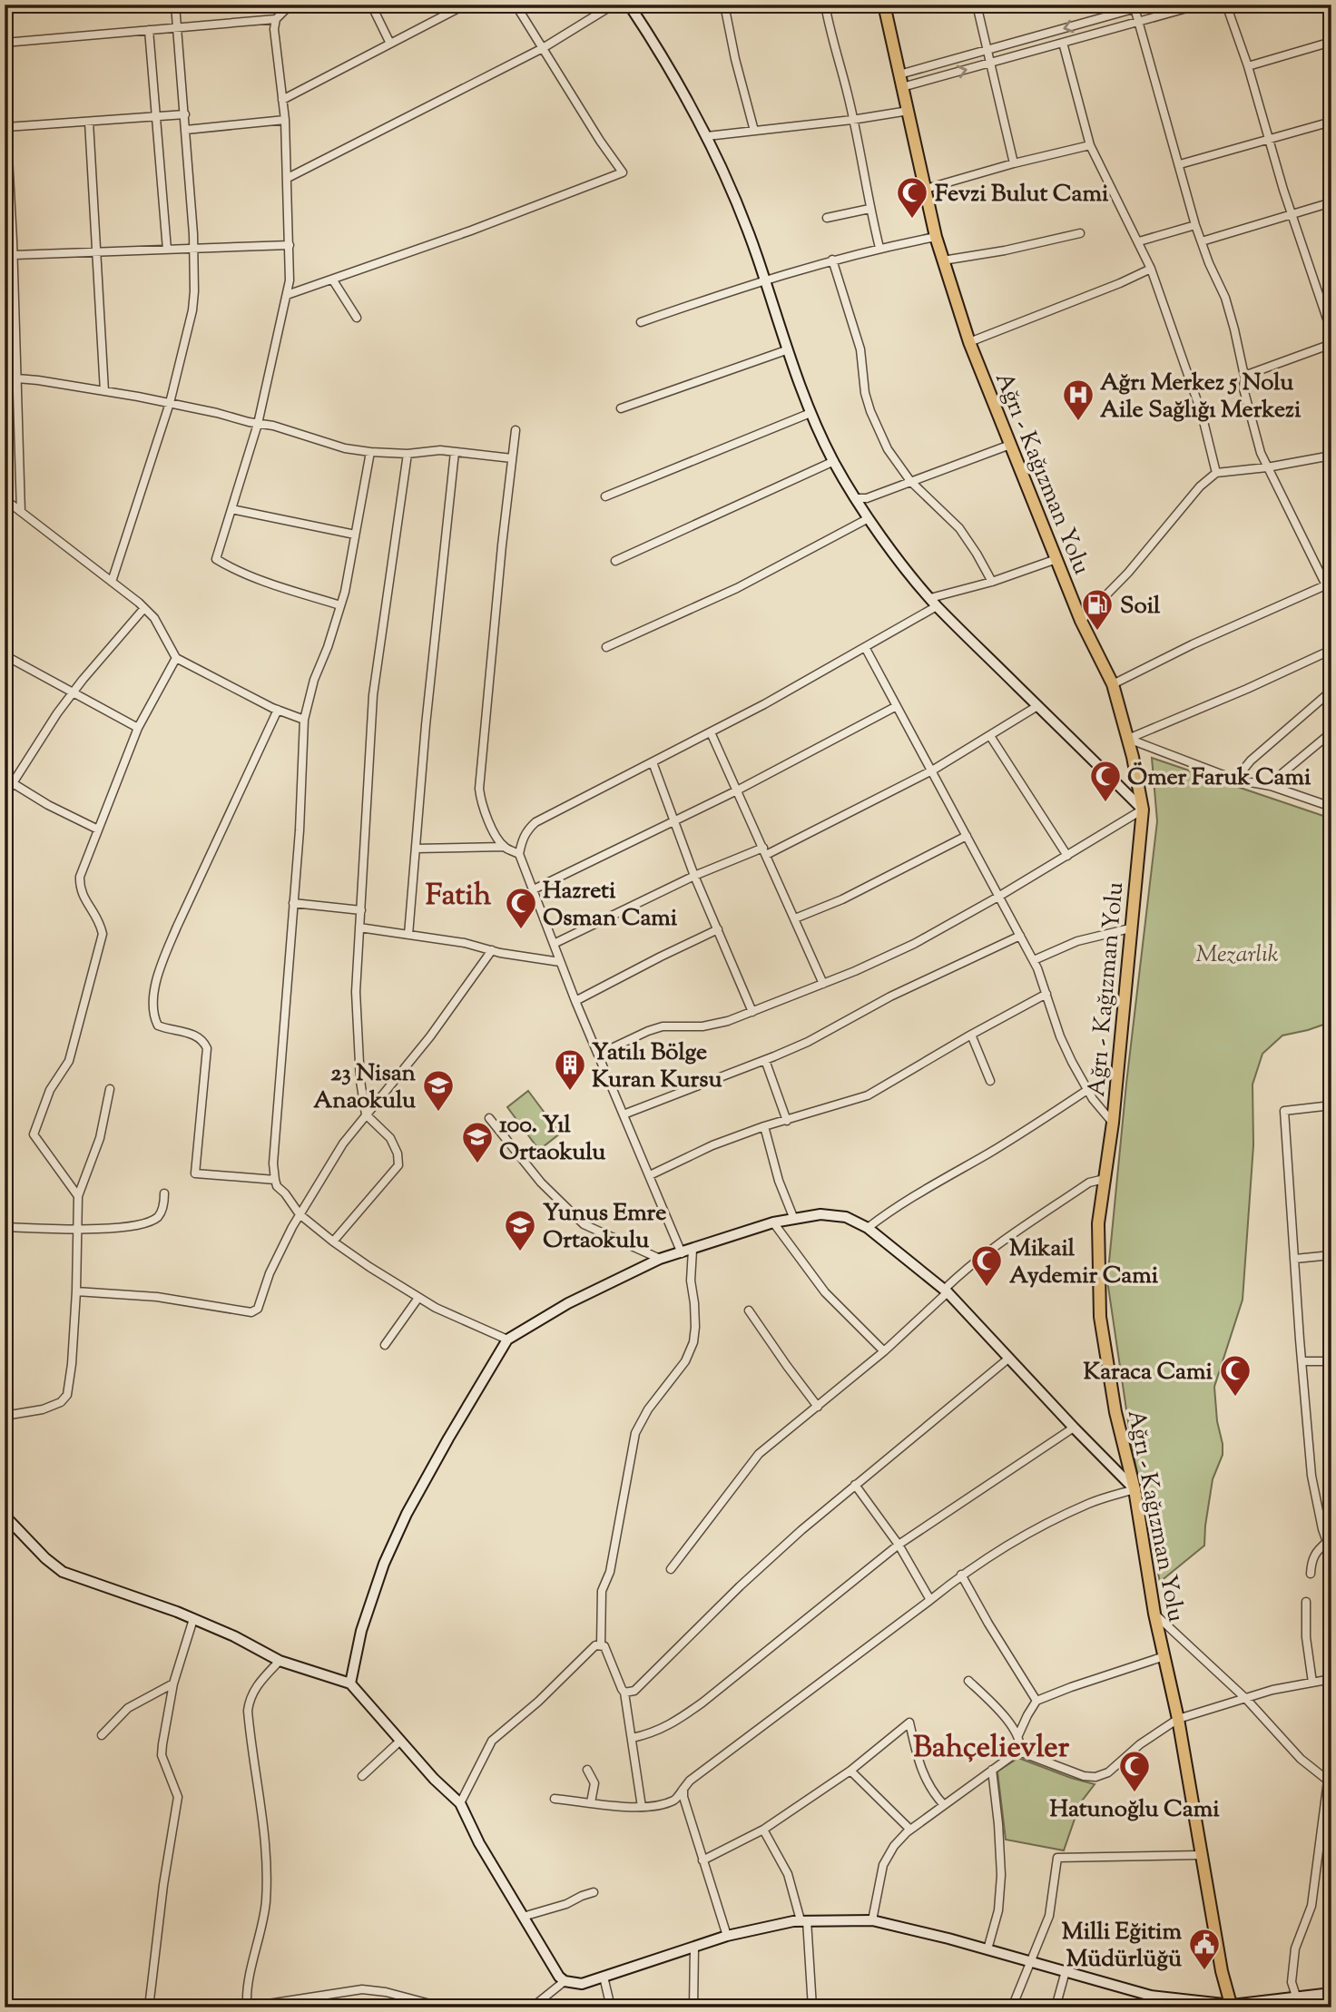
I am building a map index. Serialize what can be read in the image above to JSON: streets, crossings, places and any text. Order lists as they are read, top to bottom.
{
  "streets": {
    "main road": ["Ağrı - Kağızman Yolu"]
  },
  "districts": ["Fatih", "Bahçelievler"],
  "parks": ["Mezarlık"],
  "places": {
    "mosque": [
      "Fevzi Bulut Cami",
      "Ömer Faruk Cami",
      "Hazreti Osman Cami",
      "Mikail Aydemir Cami",
      "Karaca Cami",
      "Hatunoğlu Cami"
    ],
    "hospital": ["Ağrı Merkez 5 Nolu Aile Sağlığı Merkezi"],
    "fuel station": ["Soil"],
    "building": ["Yatılı Bölge Kuran Kursu"],
    "school or university": ["23 Nisan Anaokulu", "100. Yıl Ortaokulu", "Yunus Emre Ortaokulu"],
    "public building": ["Milli Eğitim Müdürlüğü"]
  }
}
